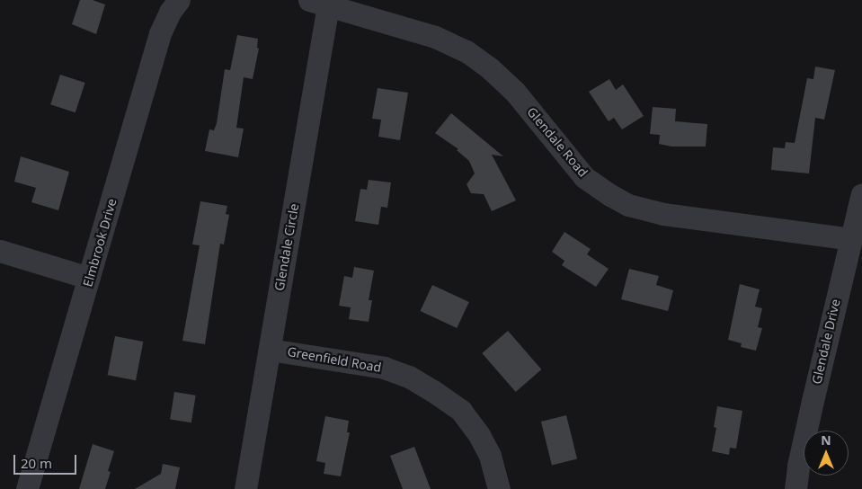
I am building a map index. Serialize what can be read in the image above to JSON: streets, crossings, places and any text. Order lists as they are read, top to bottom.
{
  "streets": {
    "street": [
      "Glendale Road",
      "Elmbrook Drive",
      "Glendale Circle",
      "Glendale Drive",
      "Greenfield Road"
    ]
  },
  "crossings": [
    ["Glendale Road", "Glendale Circle"],
    ["Glendale Road", "Glendale Drive"],
    ["Glendale Circle", "Greenfield Road"]
  ],
  "scale_bar": "20 m",
  "north": "top"
}
